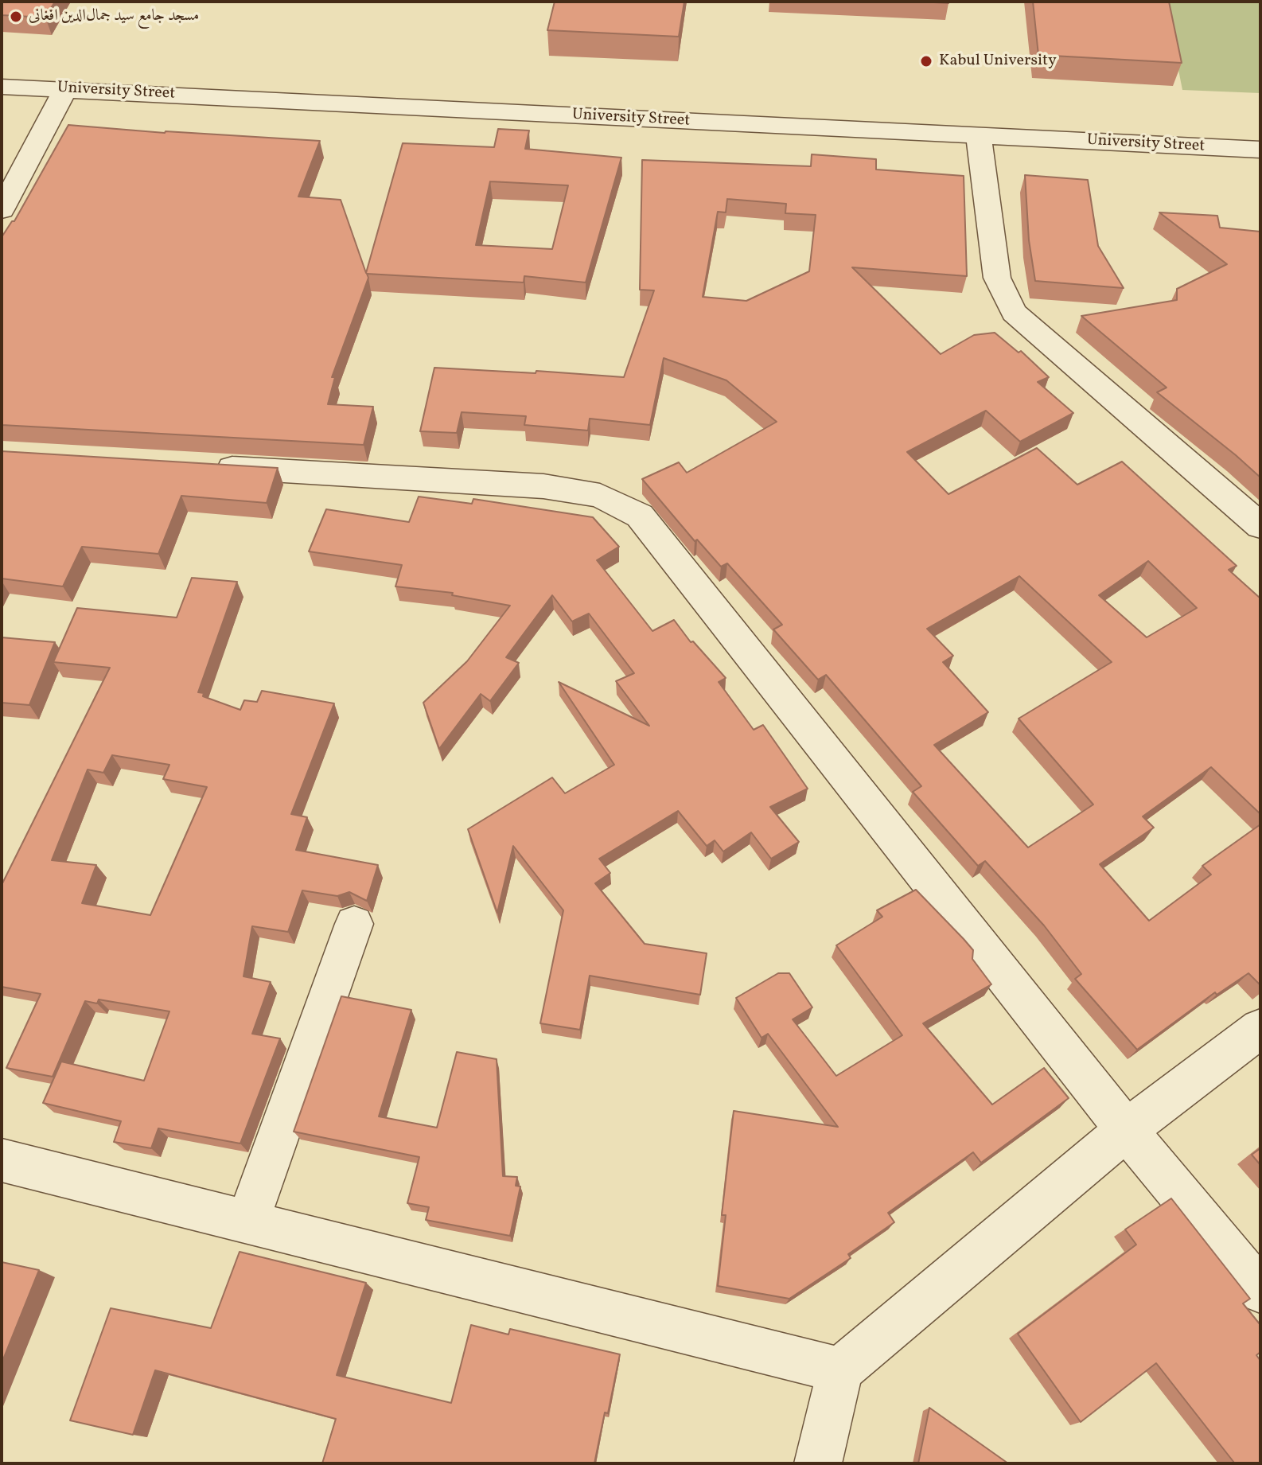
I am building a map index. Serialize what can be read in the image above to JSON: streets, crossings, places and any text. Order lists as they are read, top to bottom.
{
  "streets": {
    "street": ["University Street"]
  },
  "places": ["مسجد جامع سید جمال‌الدین افغانی", "Kabul University"]
}
